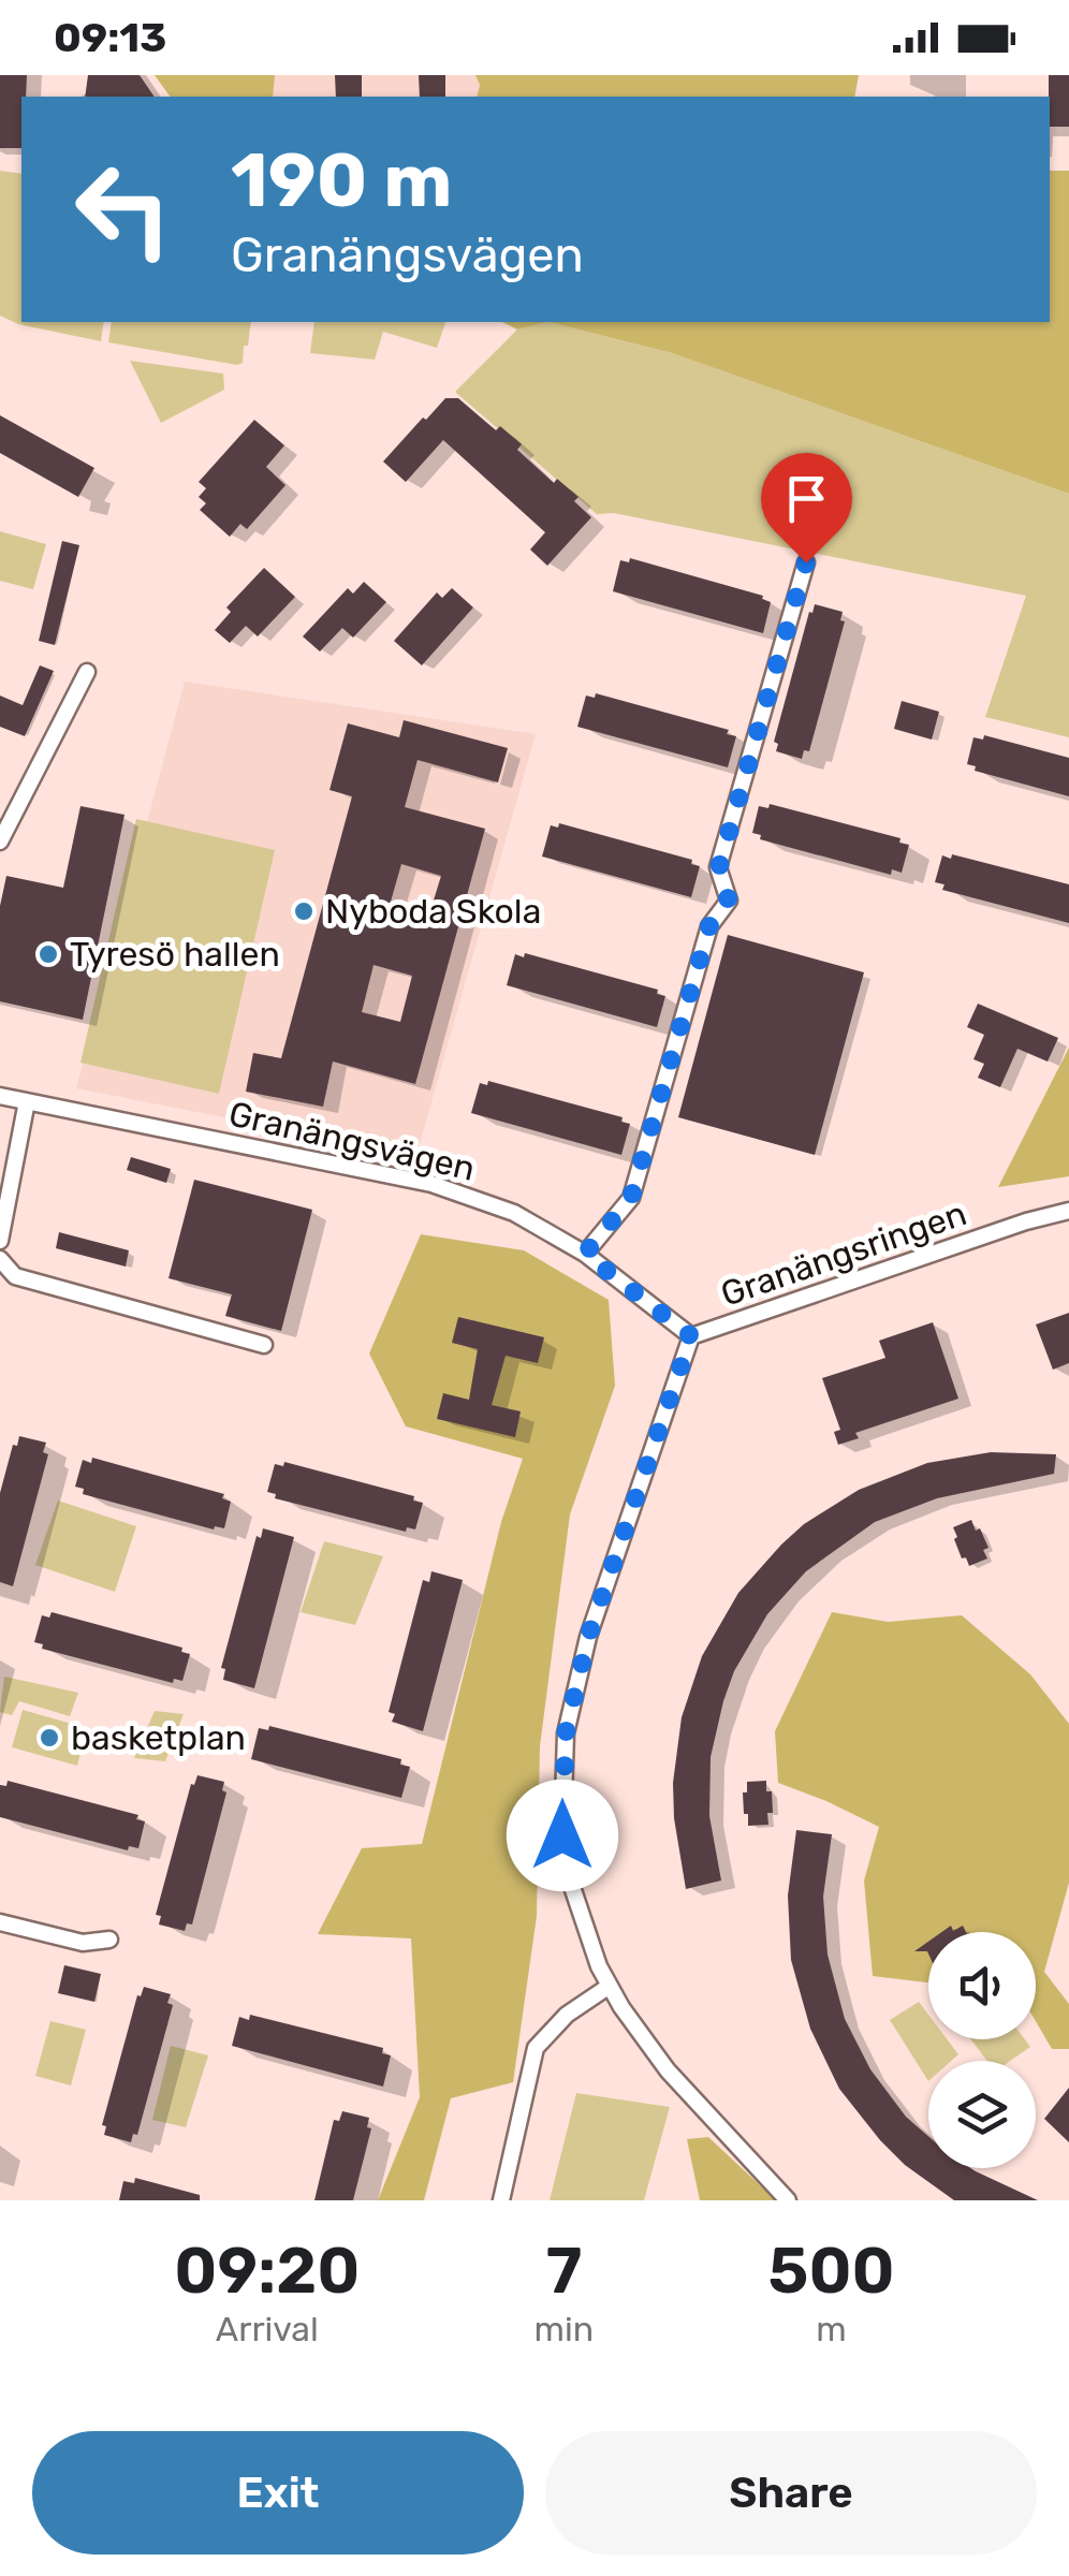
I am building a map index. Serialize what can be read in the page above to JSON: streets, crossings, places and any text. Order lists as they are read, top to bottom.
{
  "streets": {
    "street": ["Granängsvägen", "Granängsringen"]
  },
  "crossings": [
    ["Granängsvägen", "Granängsringen"]
  ],
  "places": ["Nyboda Skola", "Tyresö hallen", "basketplan"],
  "page": {
    "status": "09:13",
    "turn": ["190 m", "Granängsvägen"],
    "eta": [
      "09:20",
      "Arrival",
      "7",
      "min",
      "500",
      "m"
    ],
    "buttons": ["Exit", "Share"]
  }
}
